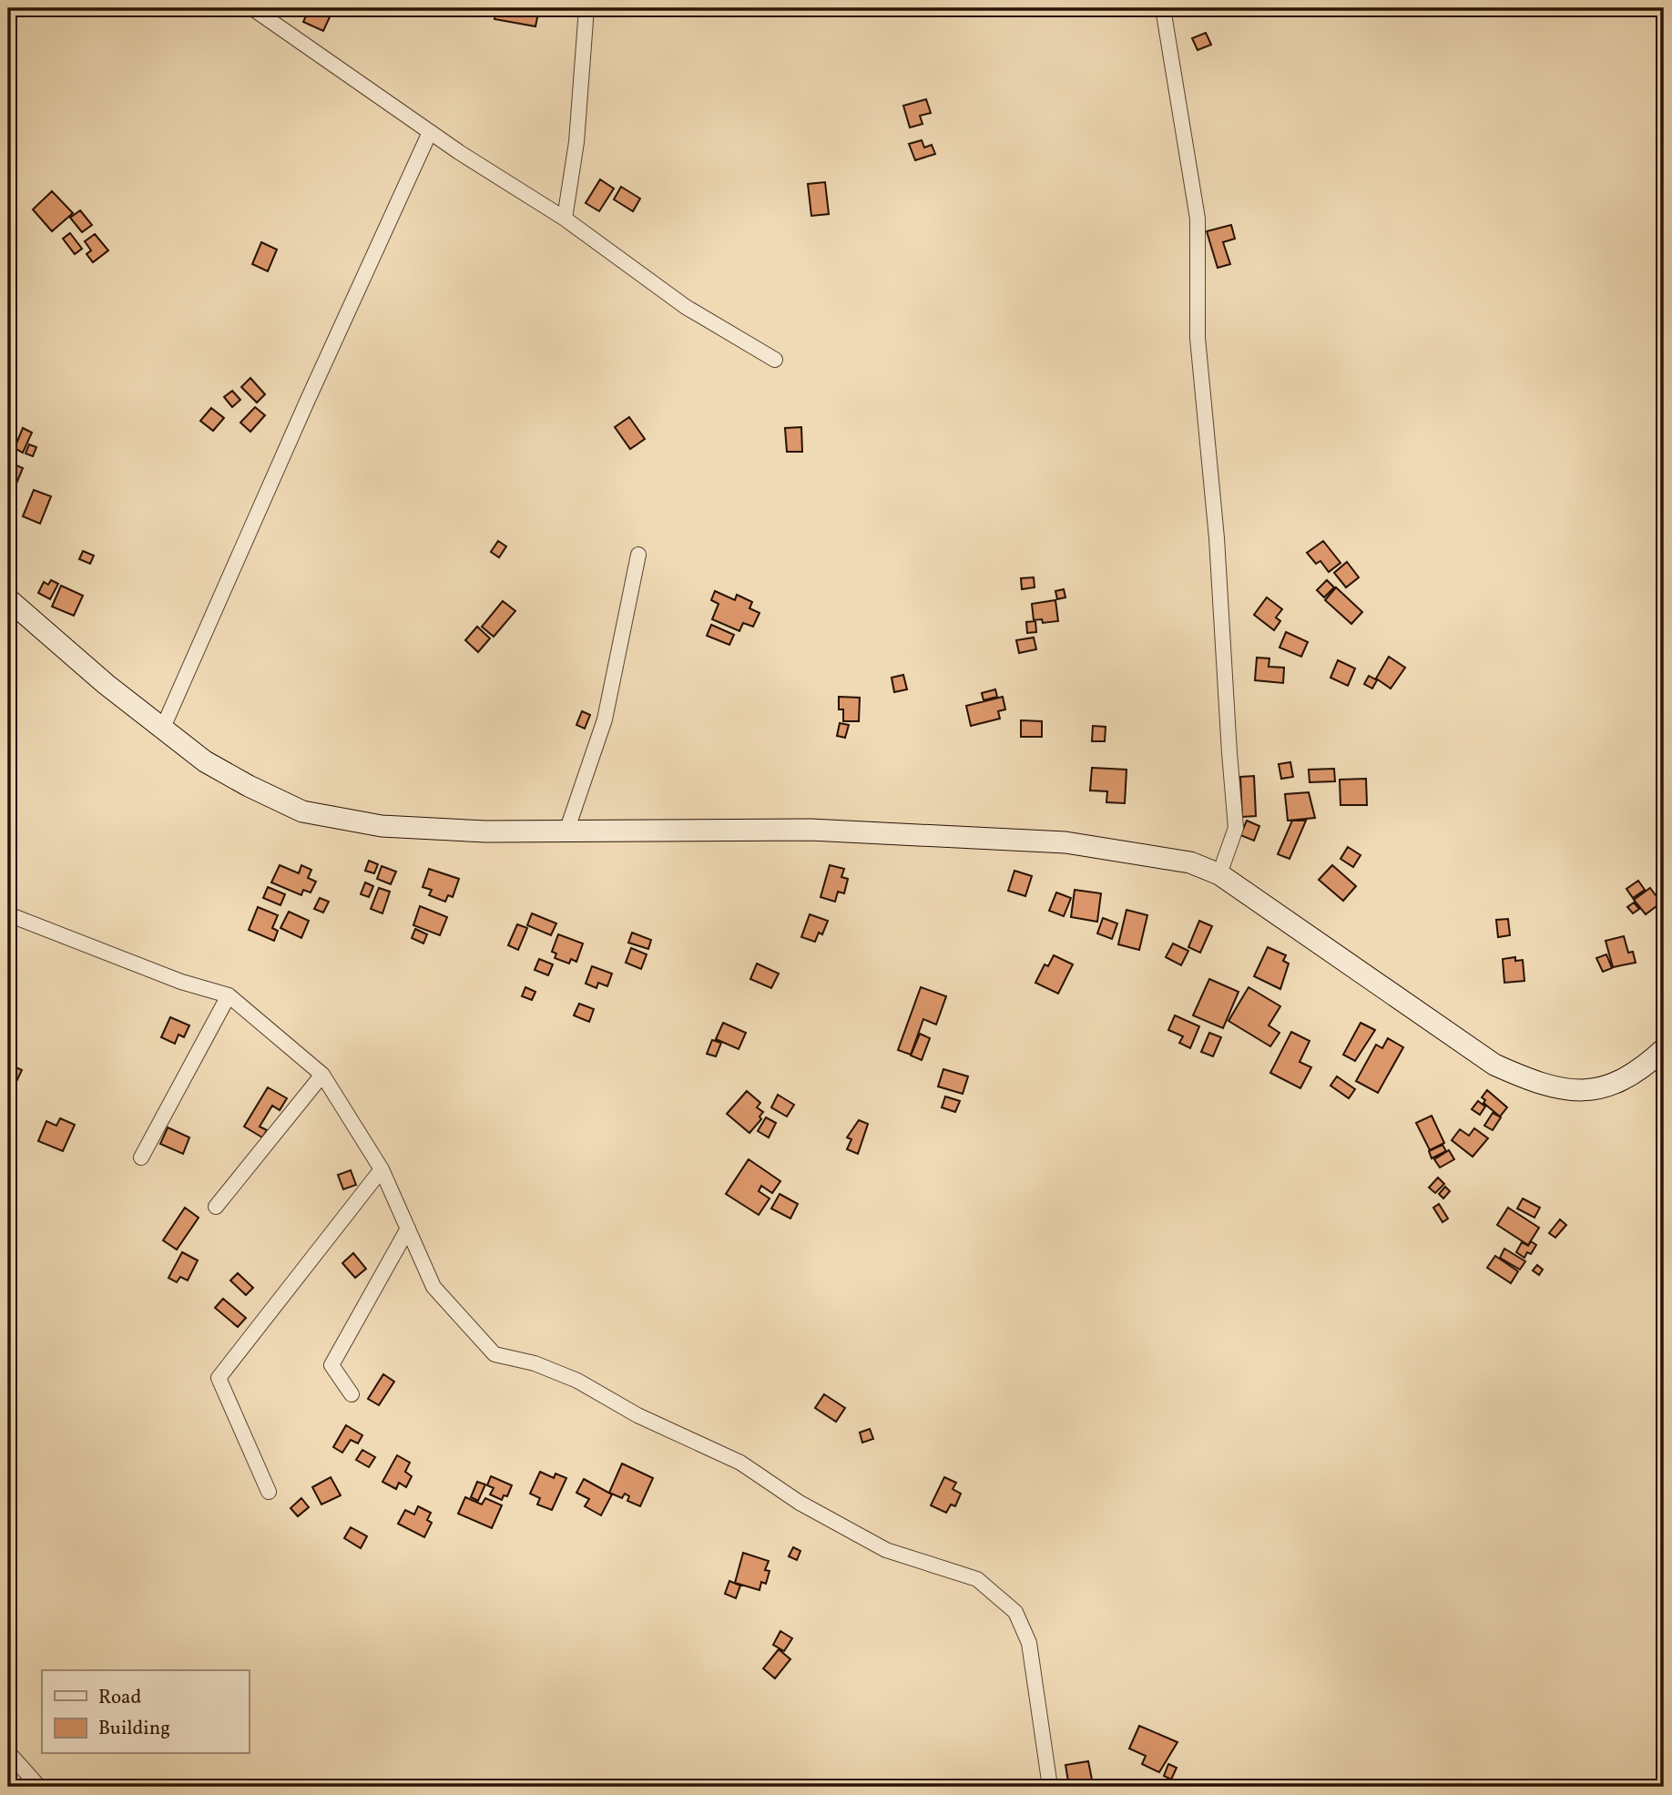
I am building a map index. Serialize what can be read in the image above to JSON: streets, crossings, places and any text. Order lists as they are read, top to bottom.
{
  "legend": ["Road", "Building"]
}
